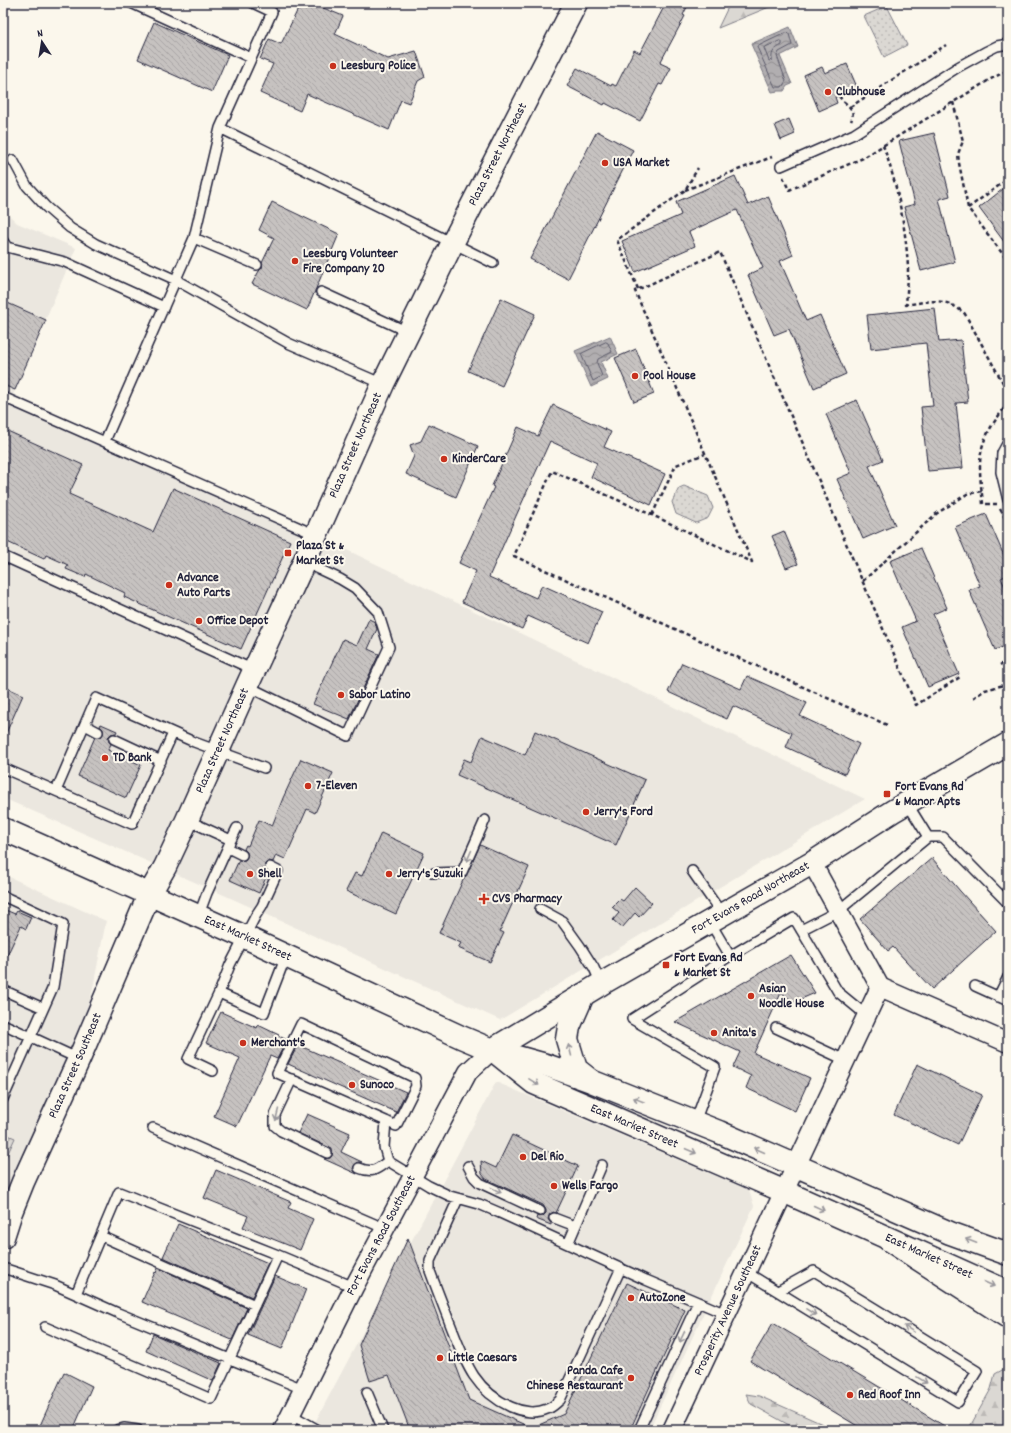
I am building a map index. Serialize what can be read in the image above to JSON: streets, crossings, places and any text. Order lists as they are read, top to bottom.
{
  "streets": {
    "main road": [
      "Plaza Street Northeast",
      "Fort Evans Road Northeast",
      "East Market Street",
      "Plaza Street Southeast"
    ],
    "street": ["Fort Evans Road Southeast", "Prosperity Avenue Southeast"]
  },
  "crossings": [
    ["Plaza Street Northeast", "East Market Street"],
    ["Plaza Street Northeast", "Plaza Street Southeast"],
    ["Fort Evans Road Northeast", "East Market Street"],
    ["Fort Evans Road Northeast", "Fort Evans Road Southeast"],
    ["East Market Street", "Plaza Street Southeast"],
    ["East Market Street", "Fort Evans Road Southeast"],
    ["East Market Street", "Prosperity Avenue Southeast"]
  ],
  "places": {
    "other": [
      "Leesburg Police",
      "Clubhouse",
      "USA Market",
      "Leesburg Volunteer Fire Company 20",
      "Pool House",
      "KinderCare",
      "Advance Auto Parts",
      "Office Depot",
      "Sabor Latino",
      "TD Bank",
      "7-Eleven",
      "Jerry's Ford",
      "Shell",
      "Jerry's Suzuki",
      "Asian Noodle House",
      "Anita's",
      "Merchant's",
      "Sunoco",
      "Del Rio",
      "Wells Fargo",
      "AutoZone",
      "Little Caesars",
      "Panda Cafe Chinese Restaurant",
      "Red Roof Inn"
    ],
    "transit": ["Plaza St & Market St", "Fort Evans Rd & Manor Apts", "Fort Evans Rd & Market St"],
    "health": ["CVS Pharmacy"]
  },
  "north": "top"
}
